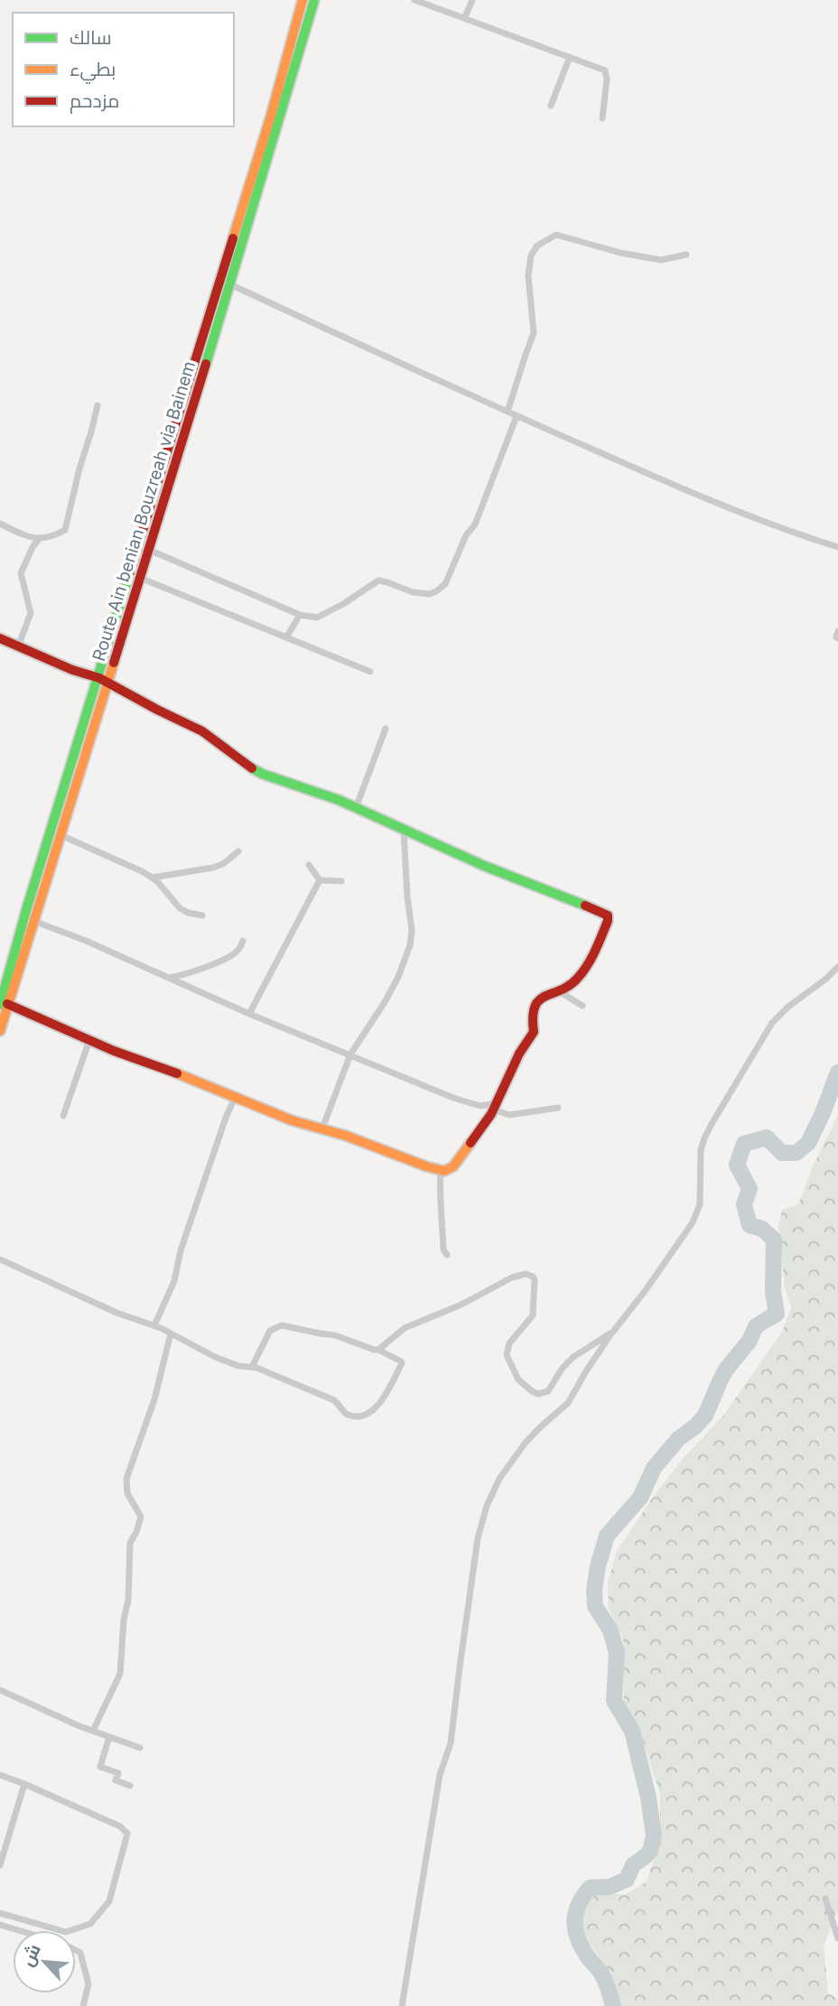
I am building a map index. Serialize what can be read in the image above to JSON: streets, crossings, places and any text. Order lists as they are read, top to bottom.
{
  "streets": {
    "main road": ["Route Ain benian Bouzreah via Bainem"]
  },
  "legend": ["سالك", "بطيء", "مزدحم"],
  "north": "top left"
}
